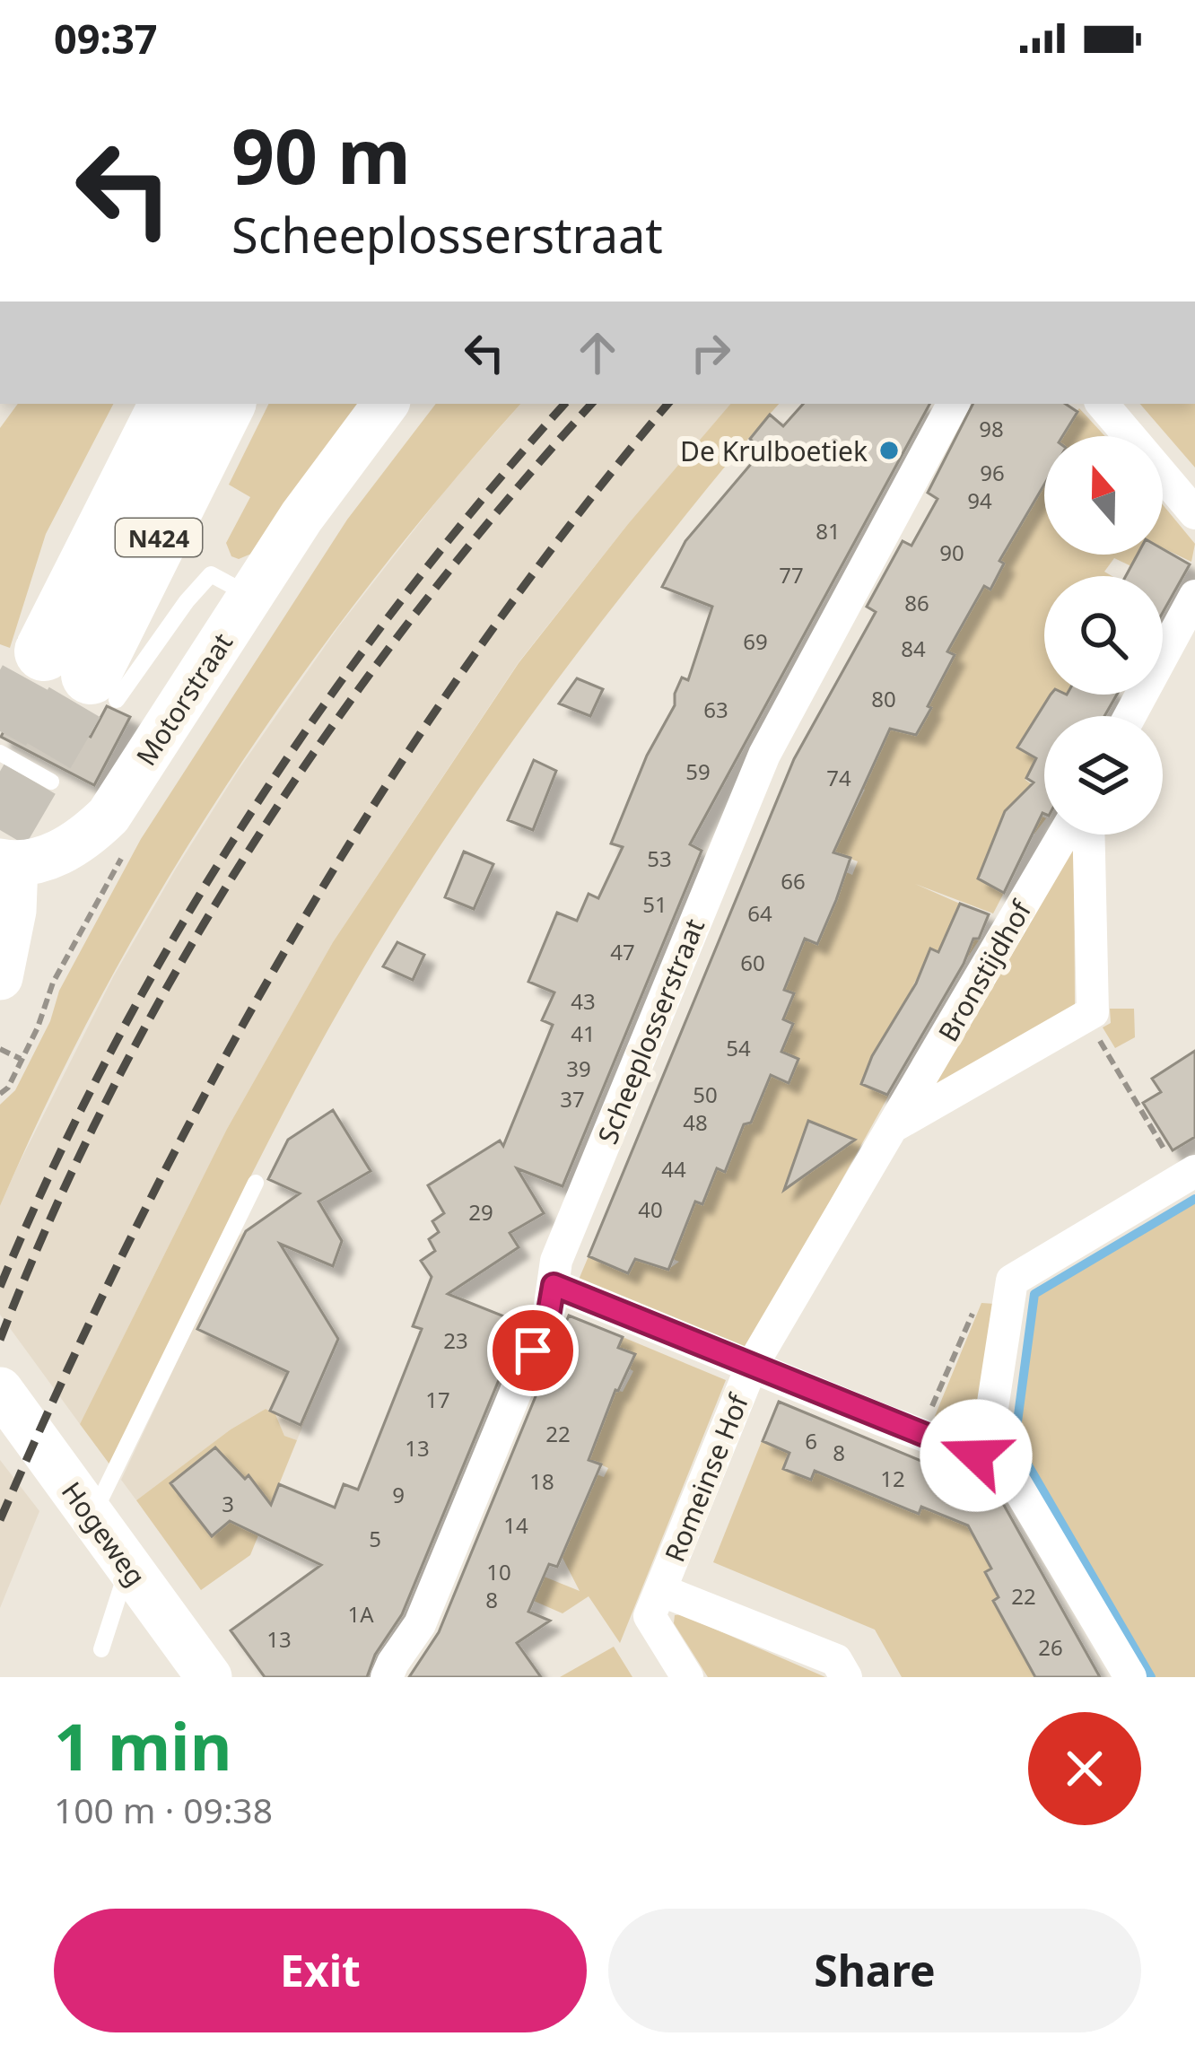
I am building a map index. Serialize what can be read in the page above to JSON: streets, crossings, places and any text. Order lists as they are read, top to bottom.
{
  "streets": {
    "highway": ["N424"],
    "street": [
      "Motorstraat",
      "Bronstijdhof",
      "Scheeplosserstraat",
      "Romeinse Hof",
      "Hogeweg"
    ]
  },
  "crossings": [
    ["Bronstijdhof", "Romeinse Hof"]
  ],
  "places": ["De Krulboetiek"],
  "house_numbers": [
    "98",
    "96",
    "94",
    "81",
    "90",
    "77",
    "86",
    "69",
    "84",
    "80",
    "63",
    "59",
    "74",
    "53",
    "66",
    "51",
    "64",
    "47",
    "60",
    "43",
    "41",
    "54",
    "39",
    "50",
    "37",
    "48",
    "44",
    "40",
    "29",
    "23",
    "17",
    "22",
    "6",
    "13",
    "8",
    "12",
    "18",
    "9",
    "3",
    "14",
    "5",
    "10",
    "22",
    "8",
    "1A",
    "13",
    "26"
  ],
  "north": "top",
  "page": {
    "status": "09:37",
    "turn": ["90 m", "Scheeplosserstraat"],
    "heading": ["1 min", "100 m · 09:38"],
    "buttons": ["Exit", "Share"]
  }
}
